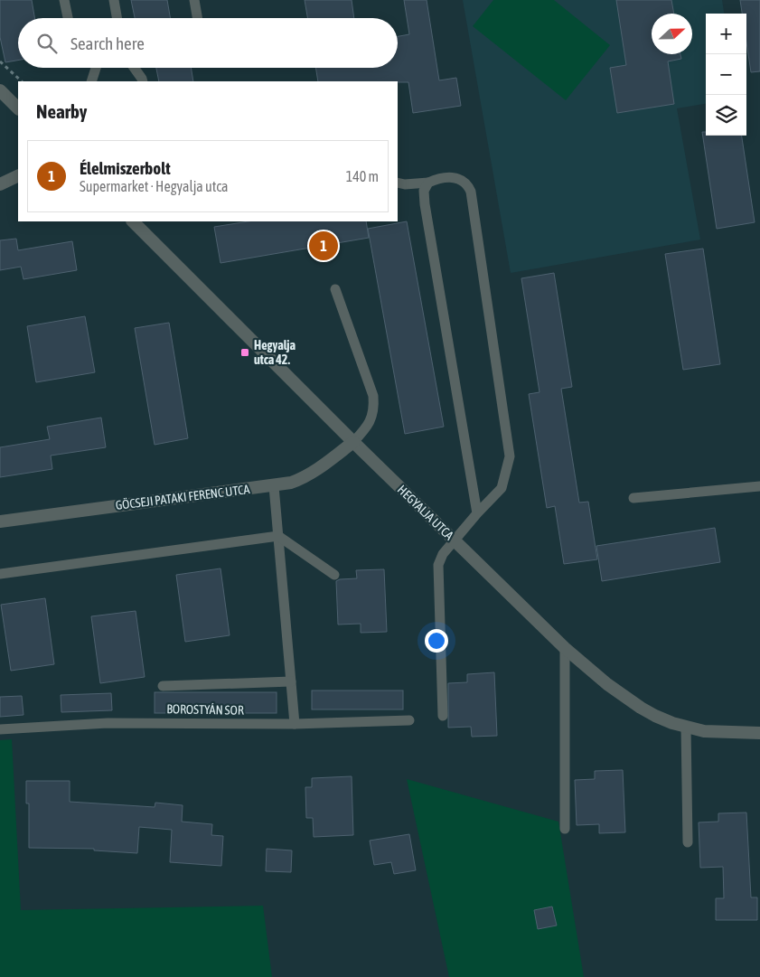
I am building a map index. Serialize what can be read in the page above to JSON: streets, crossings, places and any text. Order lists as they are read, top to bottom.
{
  "streets": {
    "street": ["GÖCSEJI PATAKI FERENC UTCA", "HEGYALJA UTCA"],
    "lane": ["BOROSTYÁN SOR"]
  },
  "crossings": [
    ["GÖCSEJI PATAKI FERENC UTCA", "HEGYALJA UTCA"]
  ],
  "places": {
    "transit": ["Hegyalja utca 42."]
  },
  "north": "right",
  "page": {
    "map_buttons": ["+", "−"],
    "search": "Search here",
    "heading": "Nearby",
    "list": [
      {
        "mark": "1",
        "name": "Élelmiszerbolt",
        "note": "Supermarket · Hegyalja utca",
        "value": "140 m"
      }
    ],
    "pins": "1"
  }
}
